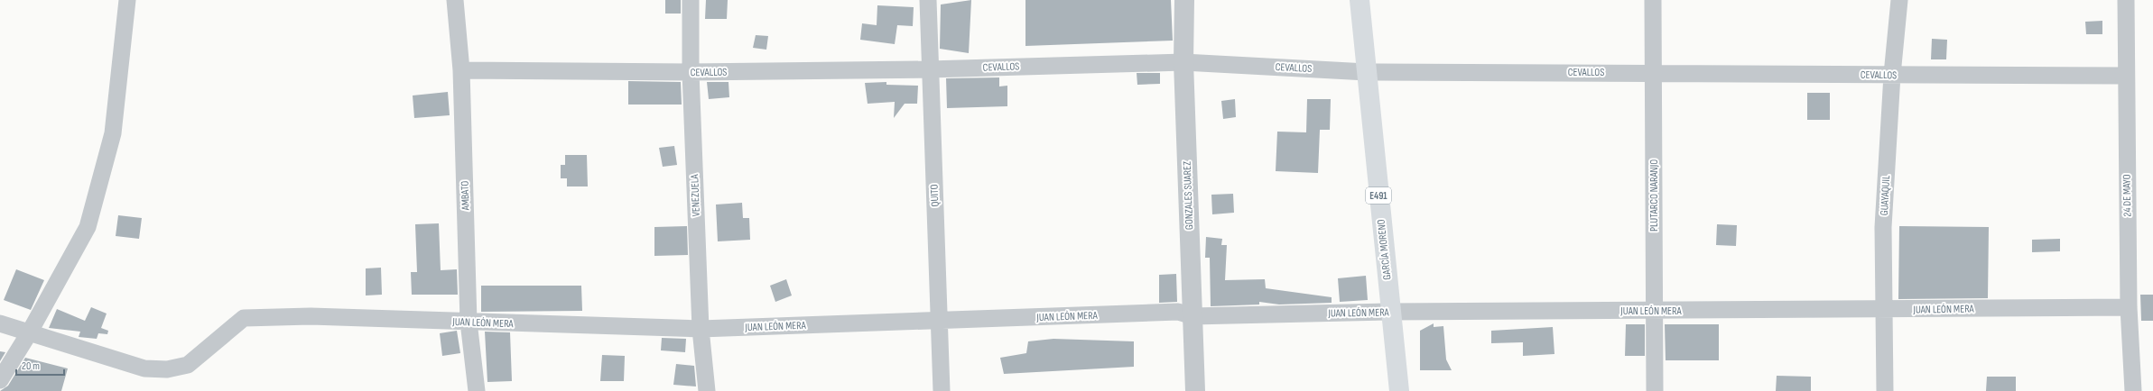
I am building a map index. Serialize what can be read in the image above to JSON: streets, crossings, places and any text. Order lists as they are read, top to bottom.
{
  "streets": {
    "highway": ["E491", "GARCÍA MORENO"],
    "street": [
      "CEVALLOS",
      "AMBATO",
      "VENEZUELA",
      "QUITO",
      "GONZALES SUAREZ",
      "PLUTARCO NARANJO",
      "GUAYAQUIL",
      "24 DE MAYO",
      "JUAN LEÓN MERA"
    ]
  },
  "crossings": [
    ["CEVALLOS", "AMBATO"],
    ["CEVALLOS", "VENEZUELA"],
    ["CEVALLOS", "QUITO"],
    ["CEVALLOS", "GONZALES SUAREZ"],
    ["CEVALLOS", "PLUTARCO NARANJO"],
    ["CEVALLOS", "GUAYAQUIL"],
    ["CEVALLOS", "24 DE MAYO"],
    ["CEVALLOS", "GARCÍA MORENO"],
    ["AMBATO", "JUAN LEÓN MERA"],
    ["VENEZUELA", "JUAN LEÓN MERA"],
    ["QUITO", "JUAN LEÓN MERA"],
    ["GONZALES SUAREZ", "JUAN LEÓN MERA"],
    ["PLUTARCO NARANJO", "JUAN LEÓN MERA"],
    ["GUAYAQUIL", "JUAN LEÓN MERA"],
    ["24 DE MAYO", "JUAN LEÓN MERA"],
    ["GARCÍA MORENO", "JUAN LEÓN MERA"]
  ],
  "scale_bar": "20 m"
}
